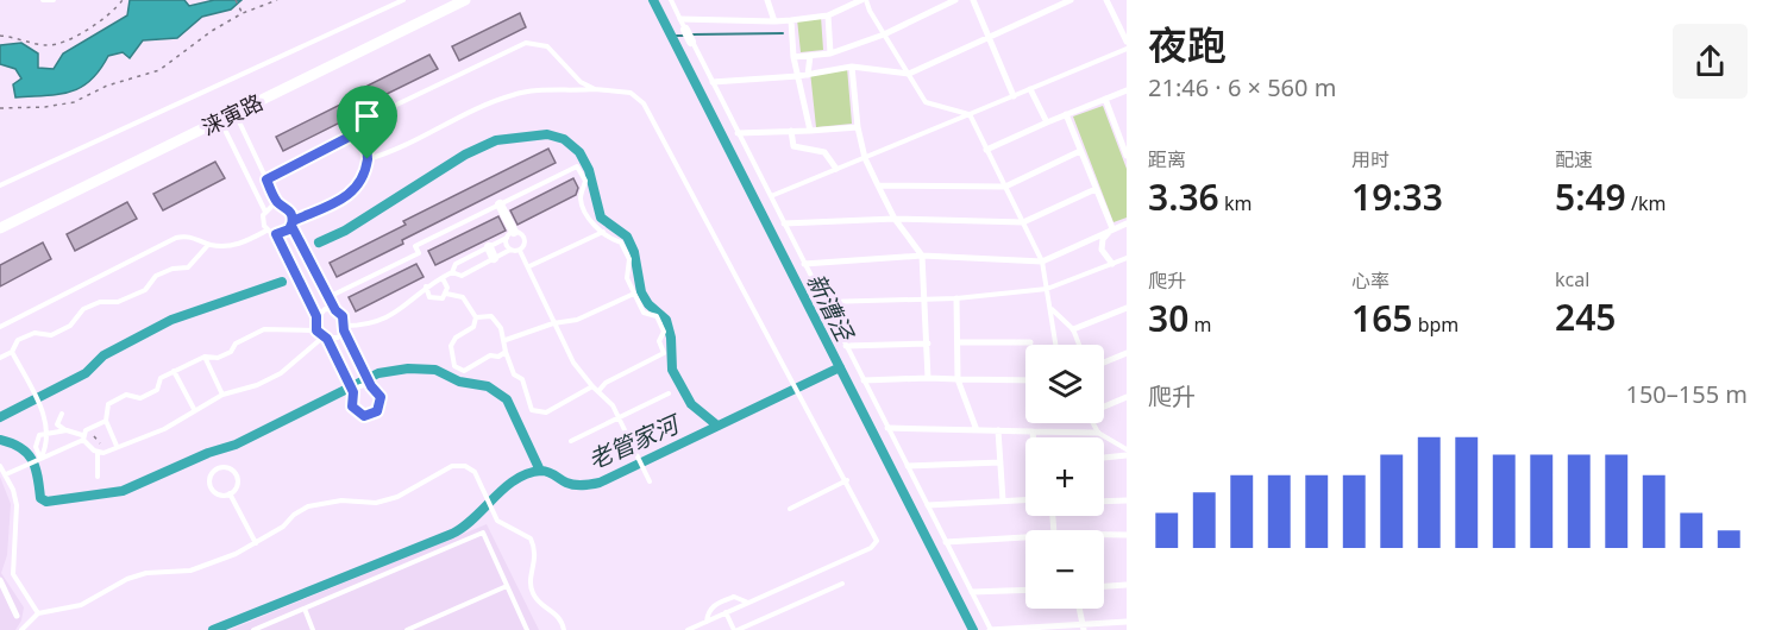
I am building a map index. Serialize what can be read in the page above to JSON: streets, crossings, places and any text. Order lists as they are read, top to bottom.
{
  "streets": {
    "street": ["涞寅路"]
  },
  "water": ["新漕泾", "老管家河"],
  "page": {
    "heading": ["夜跑", "21:46 · 6 × 560 m"],
    "stats": [
      ["距离", "3.36 km"],
      ["用时", "19:33"],
      ["配速", "5:49 /km"],
      ["爬升", "30 m"],
      ["心率", "165 bpm"],
      ["kcal", "245"]
    ],
    "map_buttons": ["+", "−"],
    "chart": ["爬升", "150–155 m"]
  }
}
